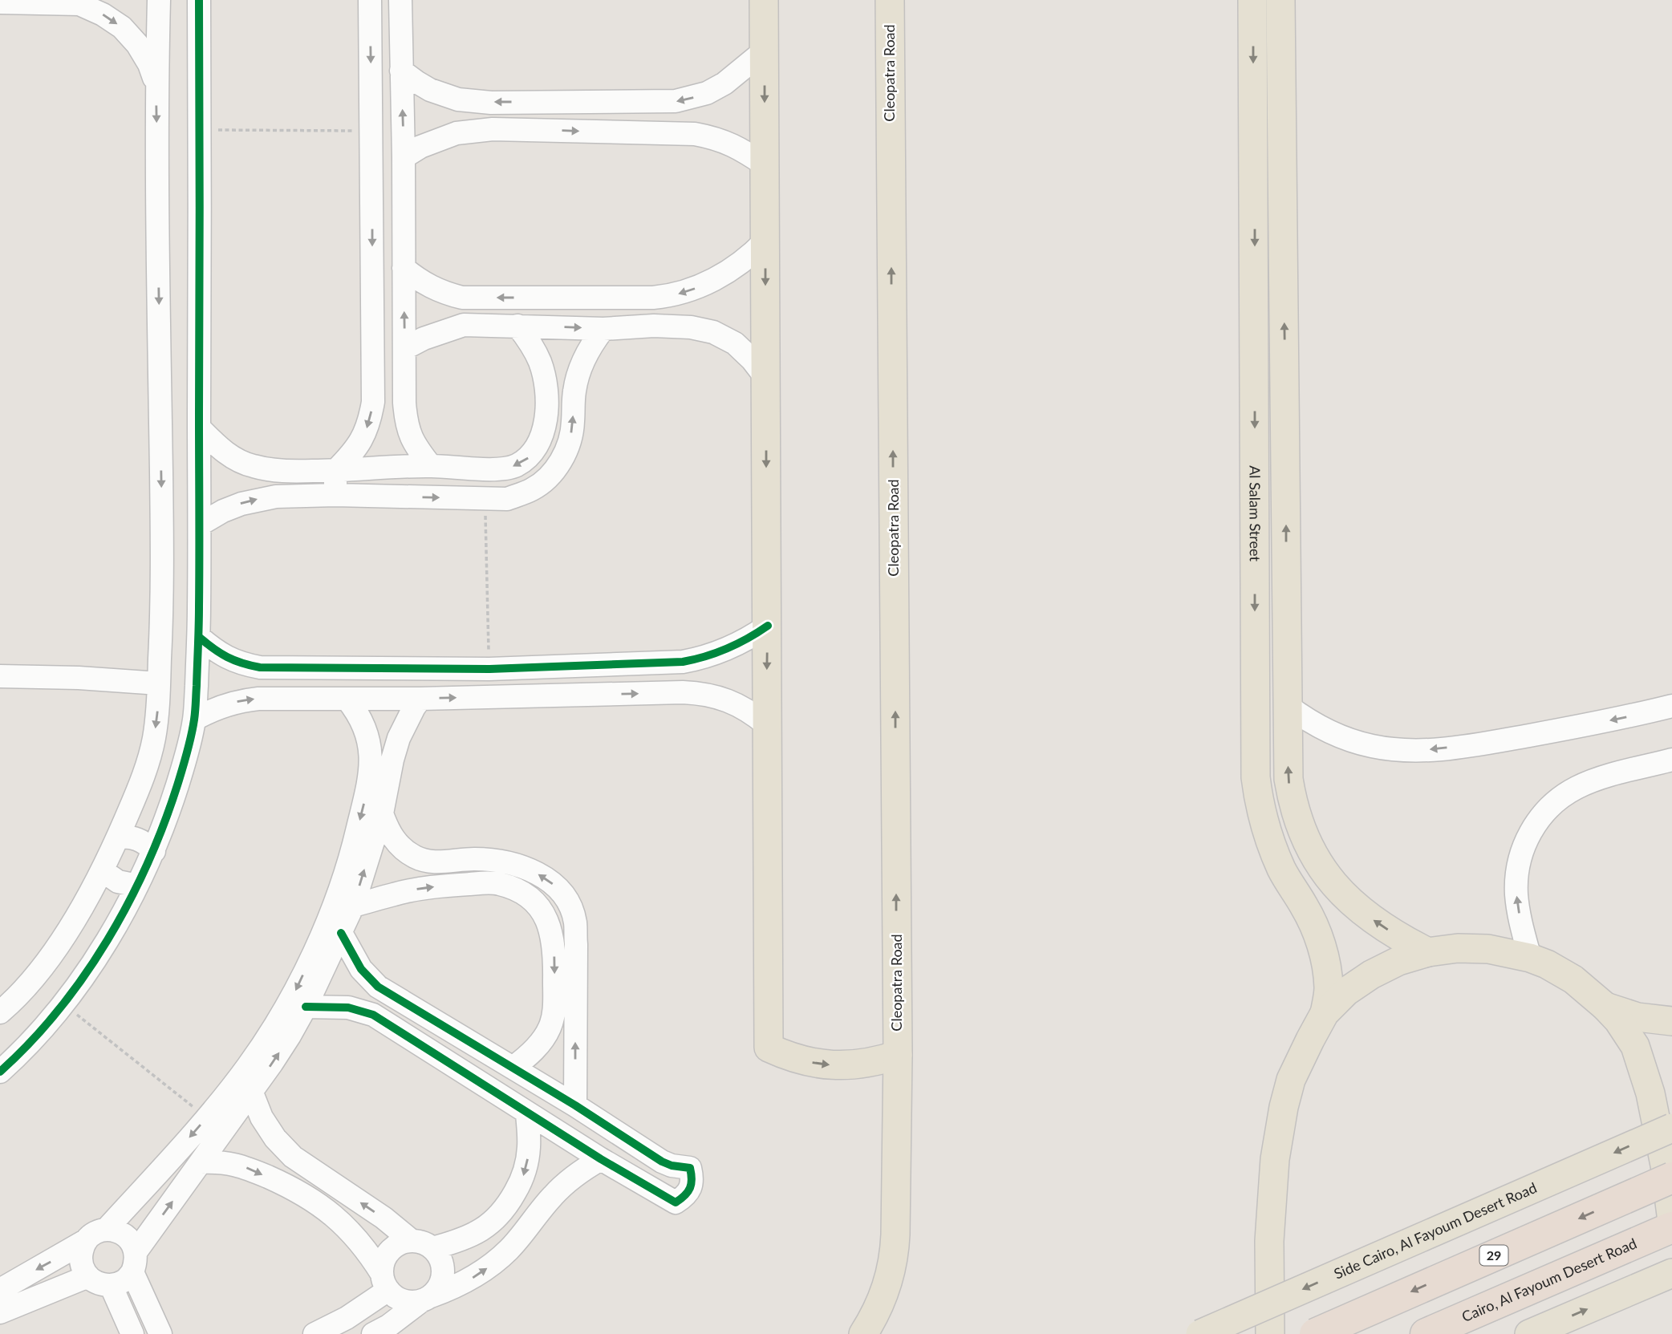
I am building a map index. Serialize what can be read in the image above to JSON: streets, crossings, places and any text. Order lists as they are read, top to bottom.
{
  "streets": {
    "highway": ["29", "Cairo, Al Fayoum Desert Road"],
    "main road": ["Cleopatra Road", "Al Salam Street", "Side Cairo, Al Fayoum Desert Road"]
  }
}
